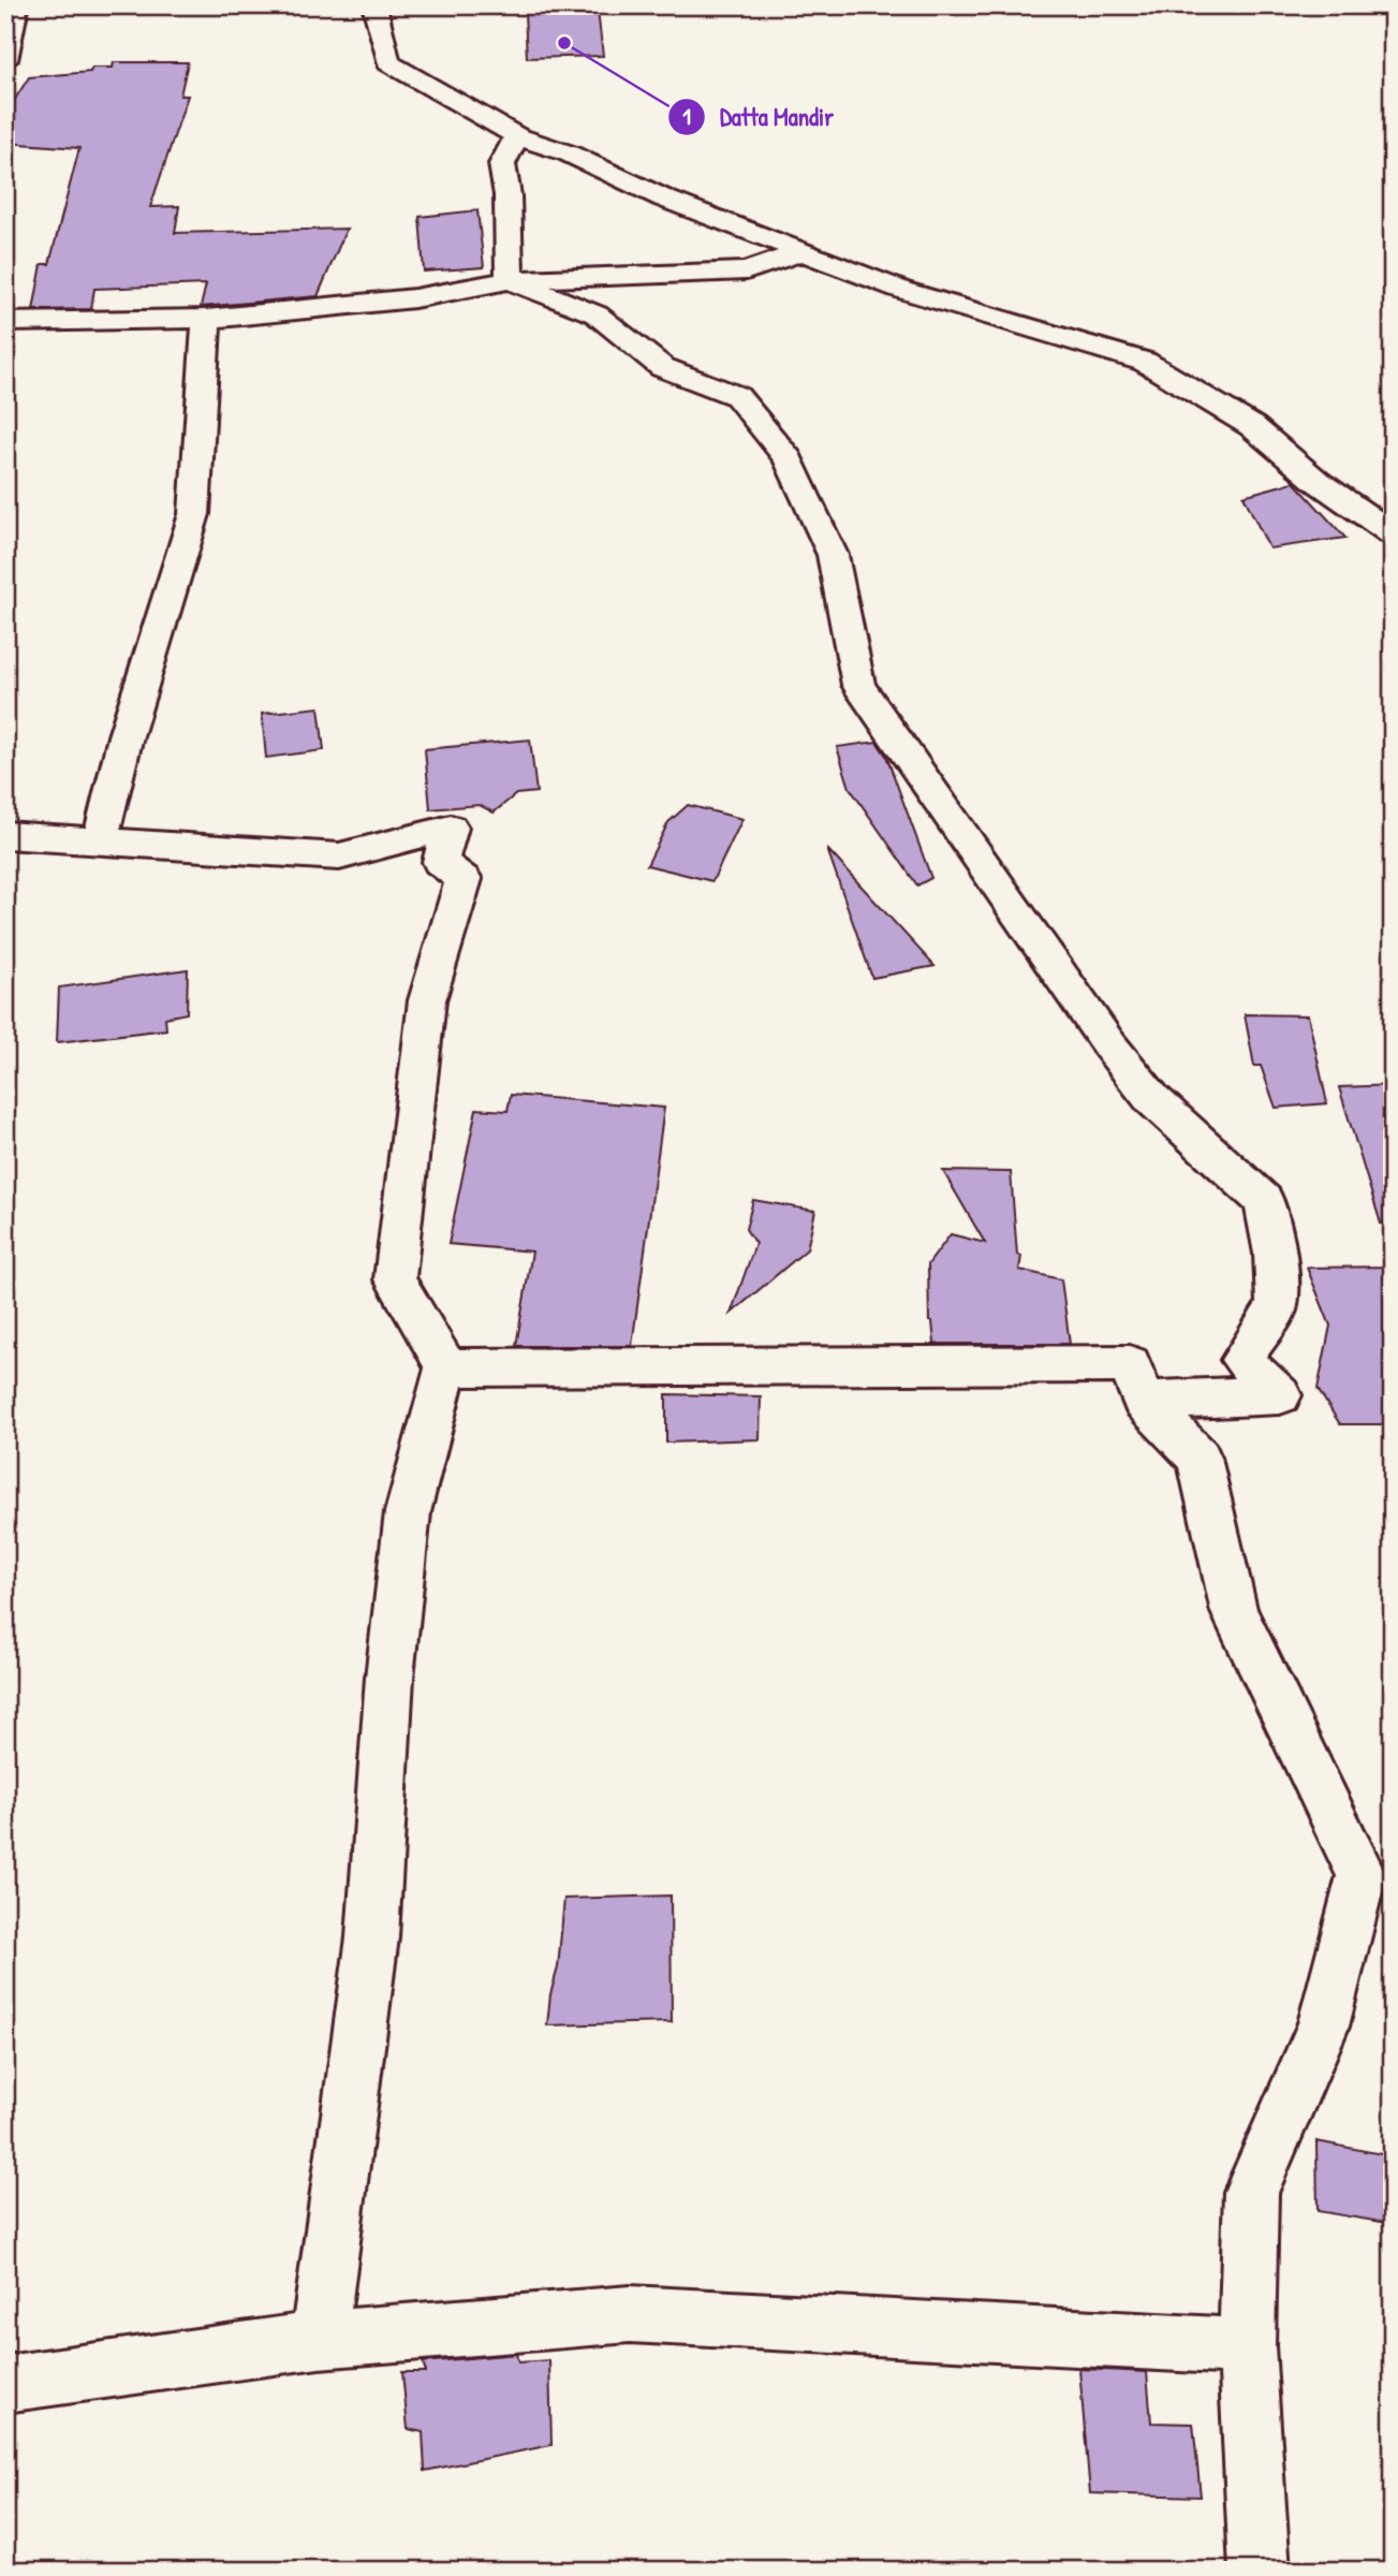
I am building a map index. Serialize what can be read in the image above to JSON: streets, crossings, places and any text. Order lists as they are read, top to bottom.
{
  "places": ["Datta Mandir"]
}
